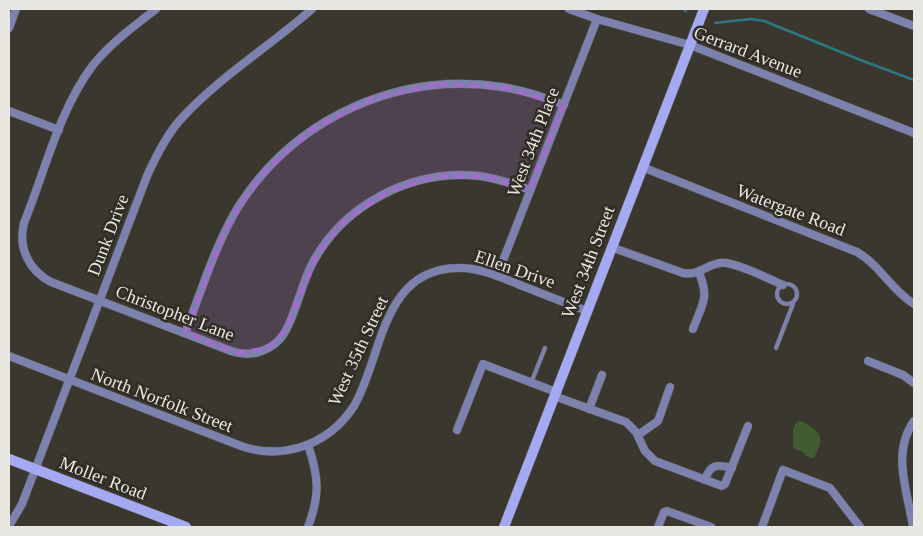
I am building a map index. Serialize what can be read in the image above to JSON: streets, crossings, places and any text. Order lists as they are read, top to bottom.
{
  "streets": {
    "street": [
      "Gerrard Avenue",
      "West 34th Place",
      "Watergate Road",
      "Dunk Drive",
      "West 34th Street",
      "Ellen Drive",
      "Christopher Lane",
      "West 35th Street",
      "North Norfolk Street",
      "Moller Road"
    ]
  },
  "crossings": [
    ["Gerrard Avenue", "West 34th Place"],
    ["Gerrard Avenue", "West 34th Street"],
    ["West 34th Place", "Ellen Drive"],
    ["West 34th Place", "Christopher Lane"],
    ["Watergate Road", "West 34th Street"],
    ["Dunk Drive", "Christopher Lane"],
    ["Dunk Drive", "North Norfolk Street"],
    ["Dunk Drive", "Moller Road"],
    ["West 34th Street", "Ellen Drive"],
    ["Ellen Drive", "West 35th Street"],
    ["West 35th Street", "North Norfolk Street"]
  ]
}
